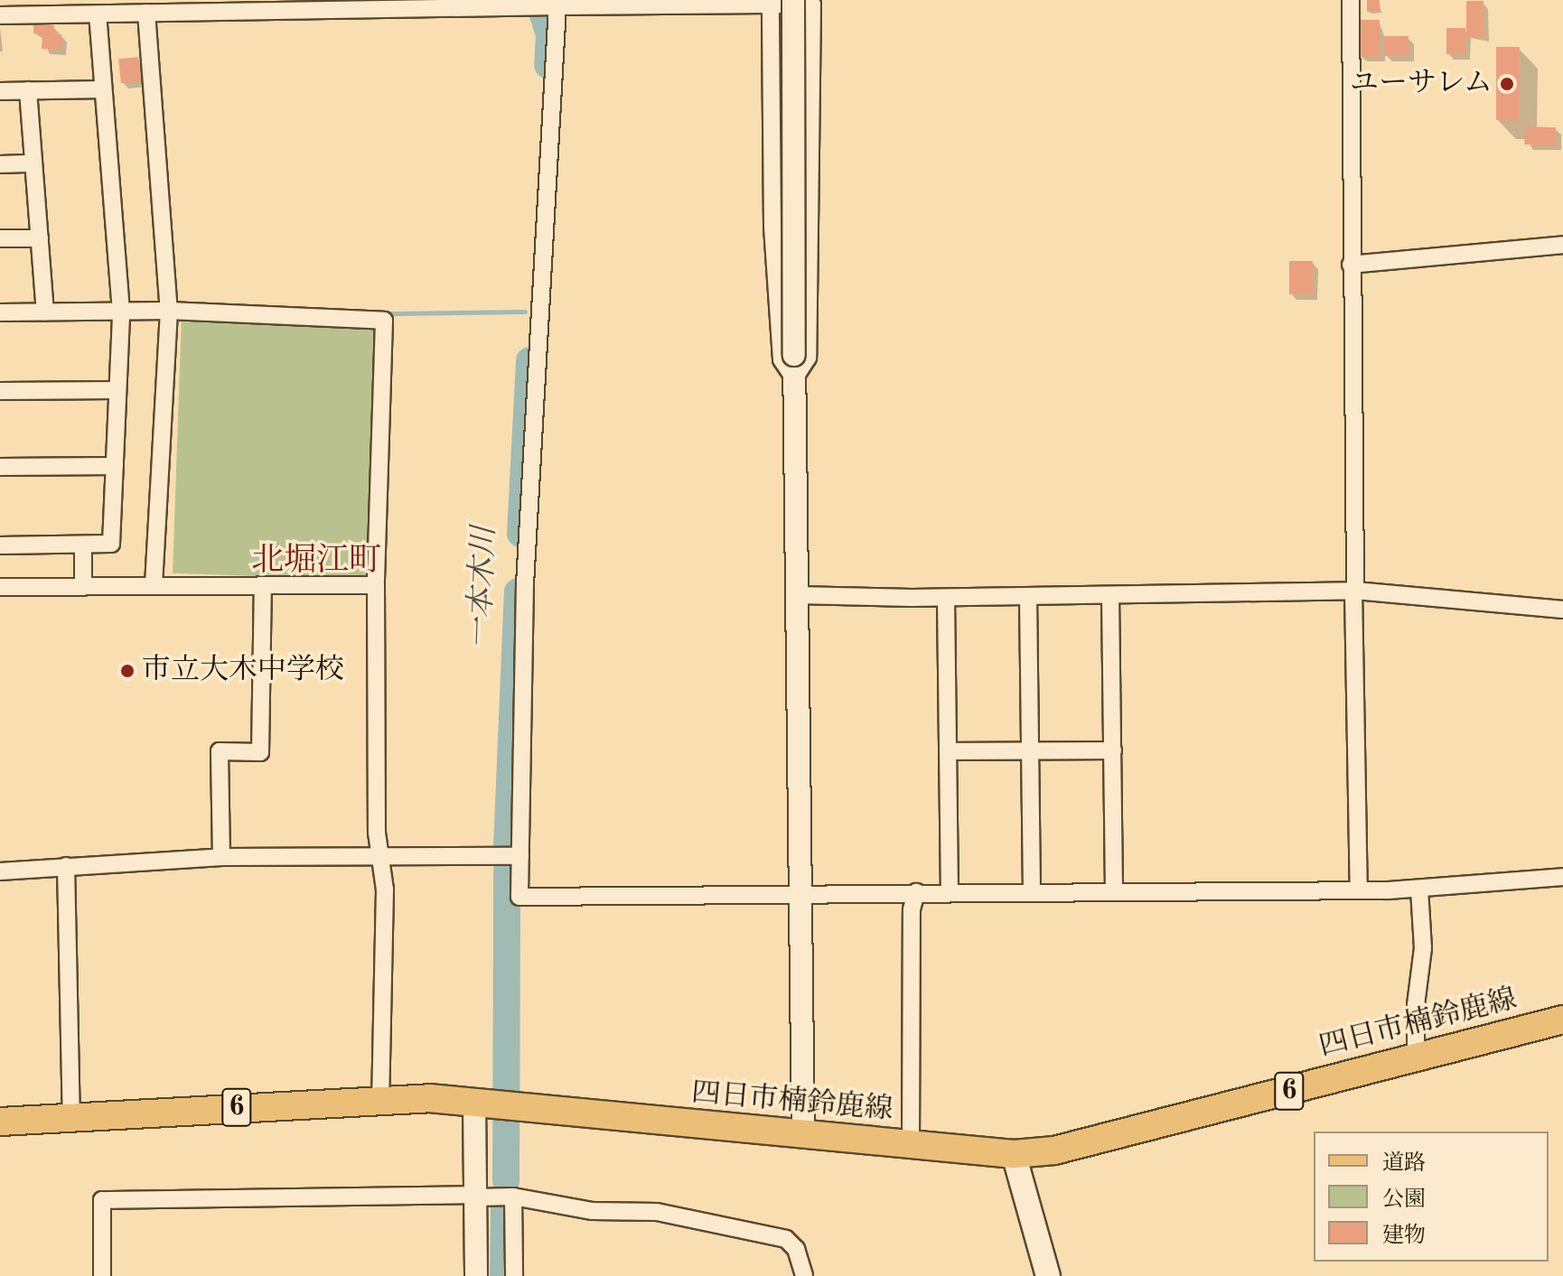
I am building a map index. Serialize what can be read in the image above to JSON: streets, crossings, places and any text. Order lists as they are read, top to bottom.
{
  "streets": {
    "main road": ["四日市楠鈴鹿線", "6"]
  },
  "districts": ["北堀江町"],
  "water": ["一本木川"],
  "places": ["ユーサレム", "市立大木中学校"],
  "legend": ["道路", "公園", "建物"]
}
